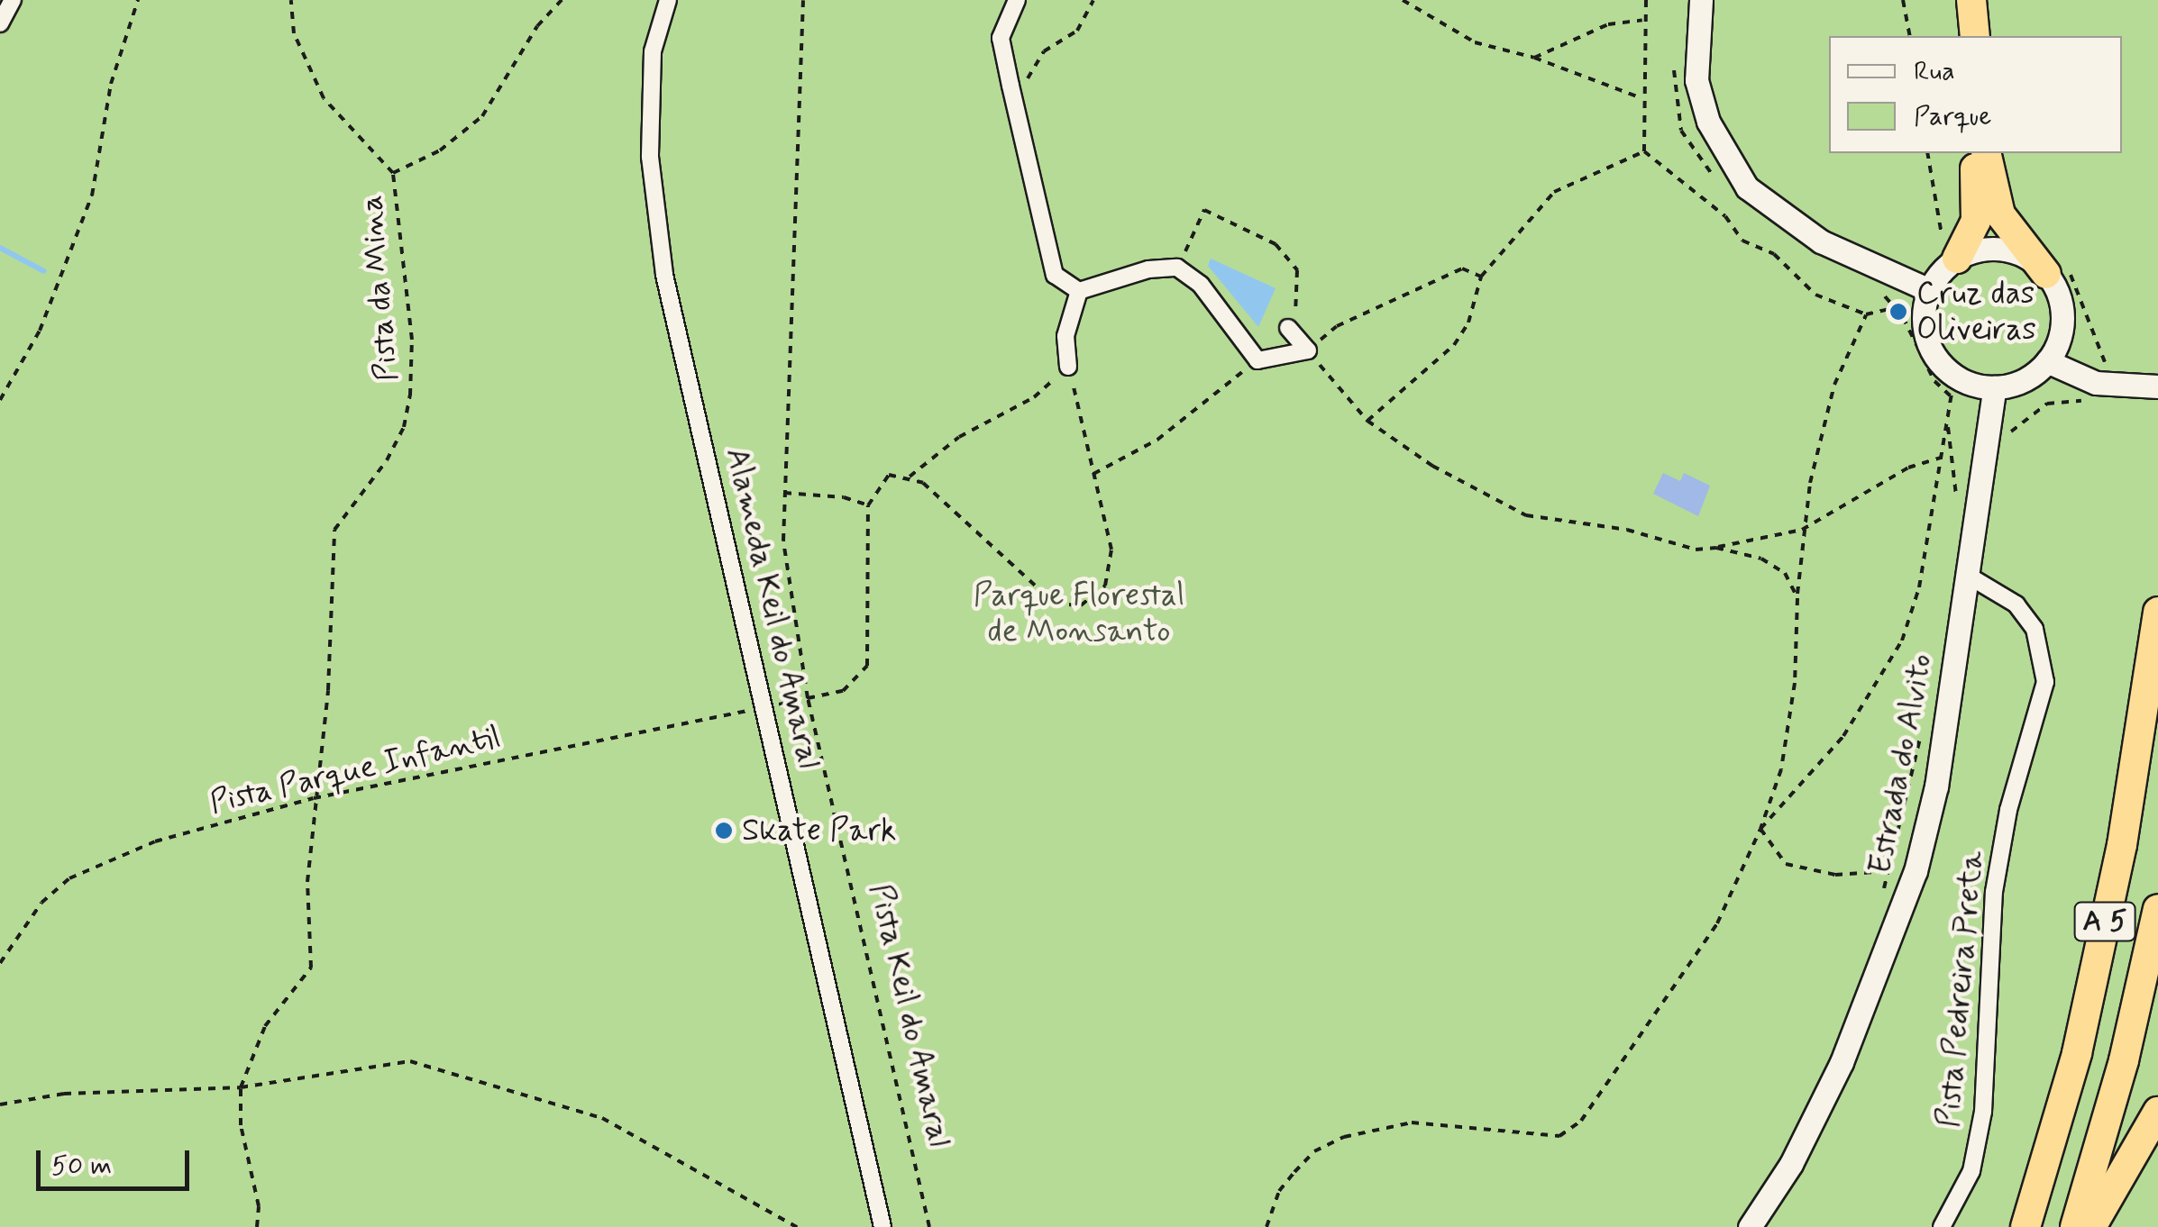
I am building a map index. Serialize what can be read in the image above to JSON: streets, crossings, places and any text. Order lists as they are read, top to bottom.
{
  "streets": {
    "highway": ["A 5"],
    "street": ["Alameda Keil do Amaral", "Estrada do Alvito", "Pista Pedreira Preta"],
    "path": ["Pista da Mina", "Pista Parque Infantil", "Pista Keil do Amaral"]
  },
  "crossings": [
    ["Pista da Mina", "Pista Parque Infantil"],
    ["Alameda Keil do Amaral", "Pista Parque Infantil"],
    ["Estrada do Alvito", "Pista Pedreira Preta"],
    ["Pista Parque Infantil", "Pista Keil do Amaral"]
  ],
  "parks": ["Parque Florestal de Monsanto"],
  "places": ["Cruz das Oliveiras", "Skate Park"],
  "legend": ["Rua", "Parque"],
  "scale_bar": "50 m"
}
